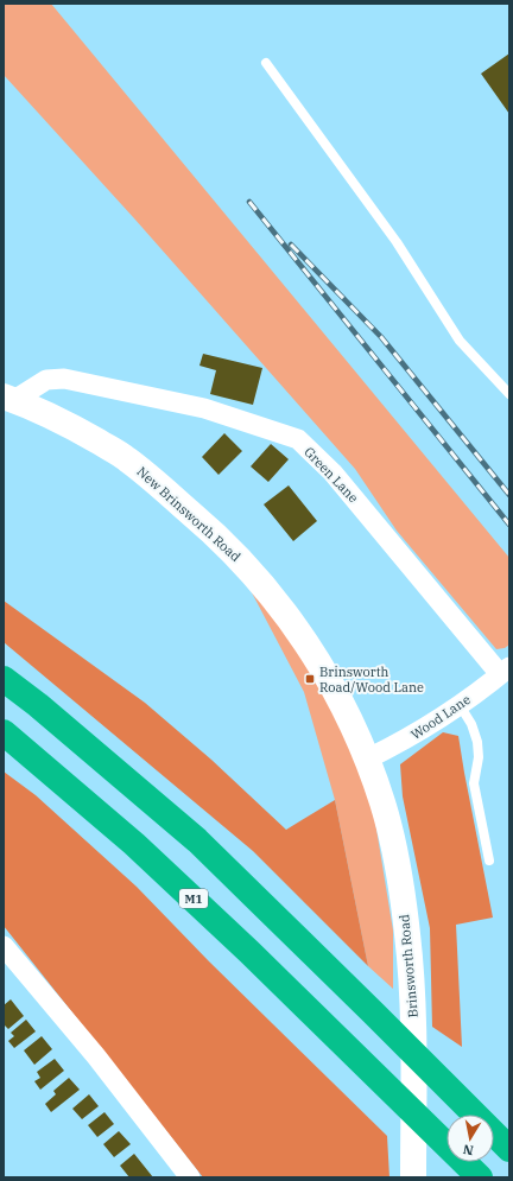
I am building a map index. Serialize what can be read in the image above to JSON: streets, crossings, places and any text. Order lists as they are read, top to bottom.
{
  "streets": {
    "highway": ["M1"],
    "main road": ["New Brinsworth Road", "Brinsworth Road"],
    "street": ["Green Lane", "Wood Lane"]
  },
  "crossings": [
    ["Green Lane", "New Brinsworth Road"],
    ["Green Lane", "Wood Lane"],
    ["New Brinsworth Road", "Wood Lane"],
    ["New Brinsworth Road", "Brinsworth Road"],
    ["Wood Lane", "Brinsworth Road"]
  ],
  "places": {
    "transit": ["Brinsworth Road/Wood Lane"]
  },
  "north": "bottom"
}
